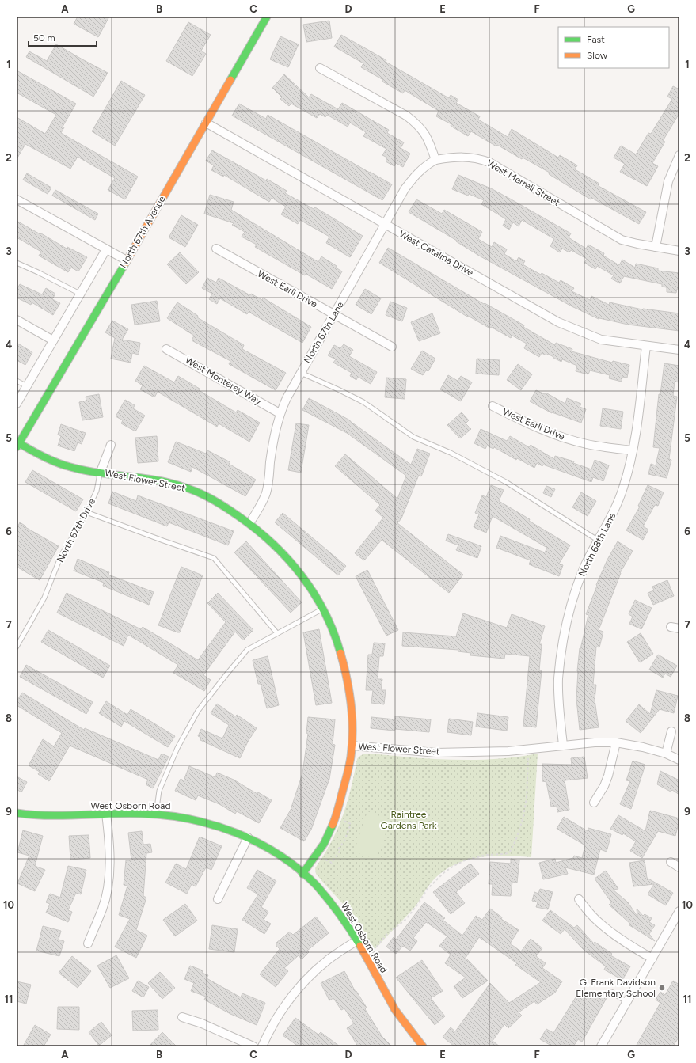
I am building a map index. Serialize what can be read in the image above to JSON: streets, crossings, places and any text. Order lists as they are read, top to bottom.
{
  "streets": {
    "street": [
      "West Merrell Street",
      "North 67th Avenue",
      "West Catalina Drive",
      "West Earll Drive",
      "North 67th Lane",
      "West Monterey Way",
      "West Flower Street",
      "North 67th Drive",
      "North 68th Lane",
      "West Osborn Road"
    ]
  },
  "crossings": [
    ["West Merrell Street", "North 67th Lane"],
    ["North 67th Avenue", "West Catalina Drive"],
    ["North 67th Avenue", "West Flower Street"],
    ["West Catalina Drive", "North 67th Lane"],
    ["West Catalina Drive", "North 68th Lane"],
    ["West Earll Drive", "North 67th Lane"],
    ["West Earll Drive", "North 68th Lane"],
    ["North 67th Lane", "West Monterey Way"],
    ["North 67th Lane", "West Flower Street"],
    ["West Flower Street", "North 67th Drive"],
    ["West Flower Street", "North 68th Lane"]
  ],
  "parks": ["Raintree Gardens Park"],
  "places": ["G. Frank Davidson Elementary School"],
  "legend": ["Fast", "Slow"],
  "scale_bar": "50 m",
  "grid": {
    "columns": [
      "A",
      "B",
      "C",
      "D",
      "E",
      "F",
      "G"
    ],
    "rows": [
      "1",
      "2",
      "3",
      "4",
      "5",
      "6",
      "7",
      "8",
      "9",
      "10",
      "11"
    ]
  }
}
